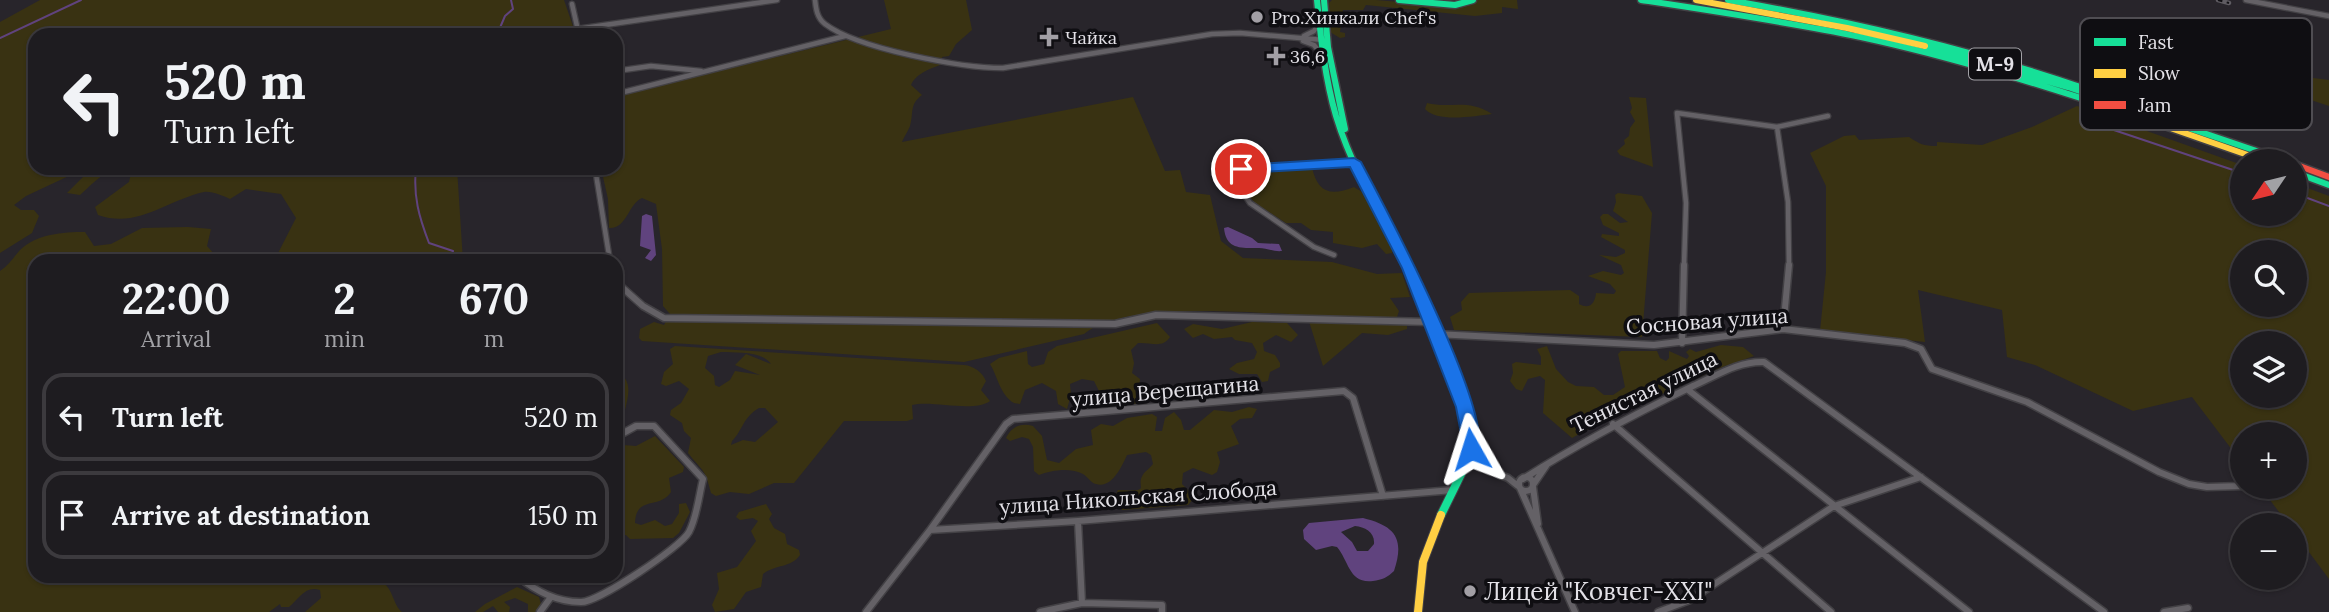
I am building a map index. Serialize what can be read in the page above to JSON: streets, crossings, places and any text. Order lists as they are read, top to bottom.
{
  "streets": {
    "main road": ["М-9"],
    "street": [
      "Сосновая улица",
      "улица Верещагина",
      "Тенистая улица",
      "улица Никольская Слобода"
    ]
  },
  "crossings": [
    ["улица Верещагина", "улица Никольская Слобода"]
  ],
  "places": {
    "other": ["Pro.Хинкали Chef's", "Лицей \"Ковчег-XXI\""],
    "health": ["Чайка", "36,6"]
  },
  "legend": ["Fast", "Slow", "Jam"],
  "north": "bottom left",
  "page": {
    "turn": ["520 m", "Turn left"],
    "map_buttons": ["+", "−"],
    "eta": [
      "22:00",
      "Arrival",
      "2",
      "min",
      "670",
      "m"
    ],
    "list": [
      {
        "name": "Turn left",
        "value": "520 m"
      },
      {
        "name": "Arrive at destination",
        "value": "150 m"
      }
    ]
  }
}
